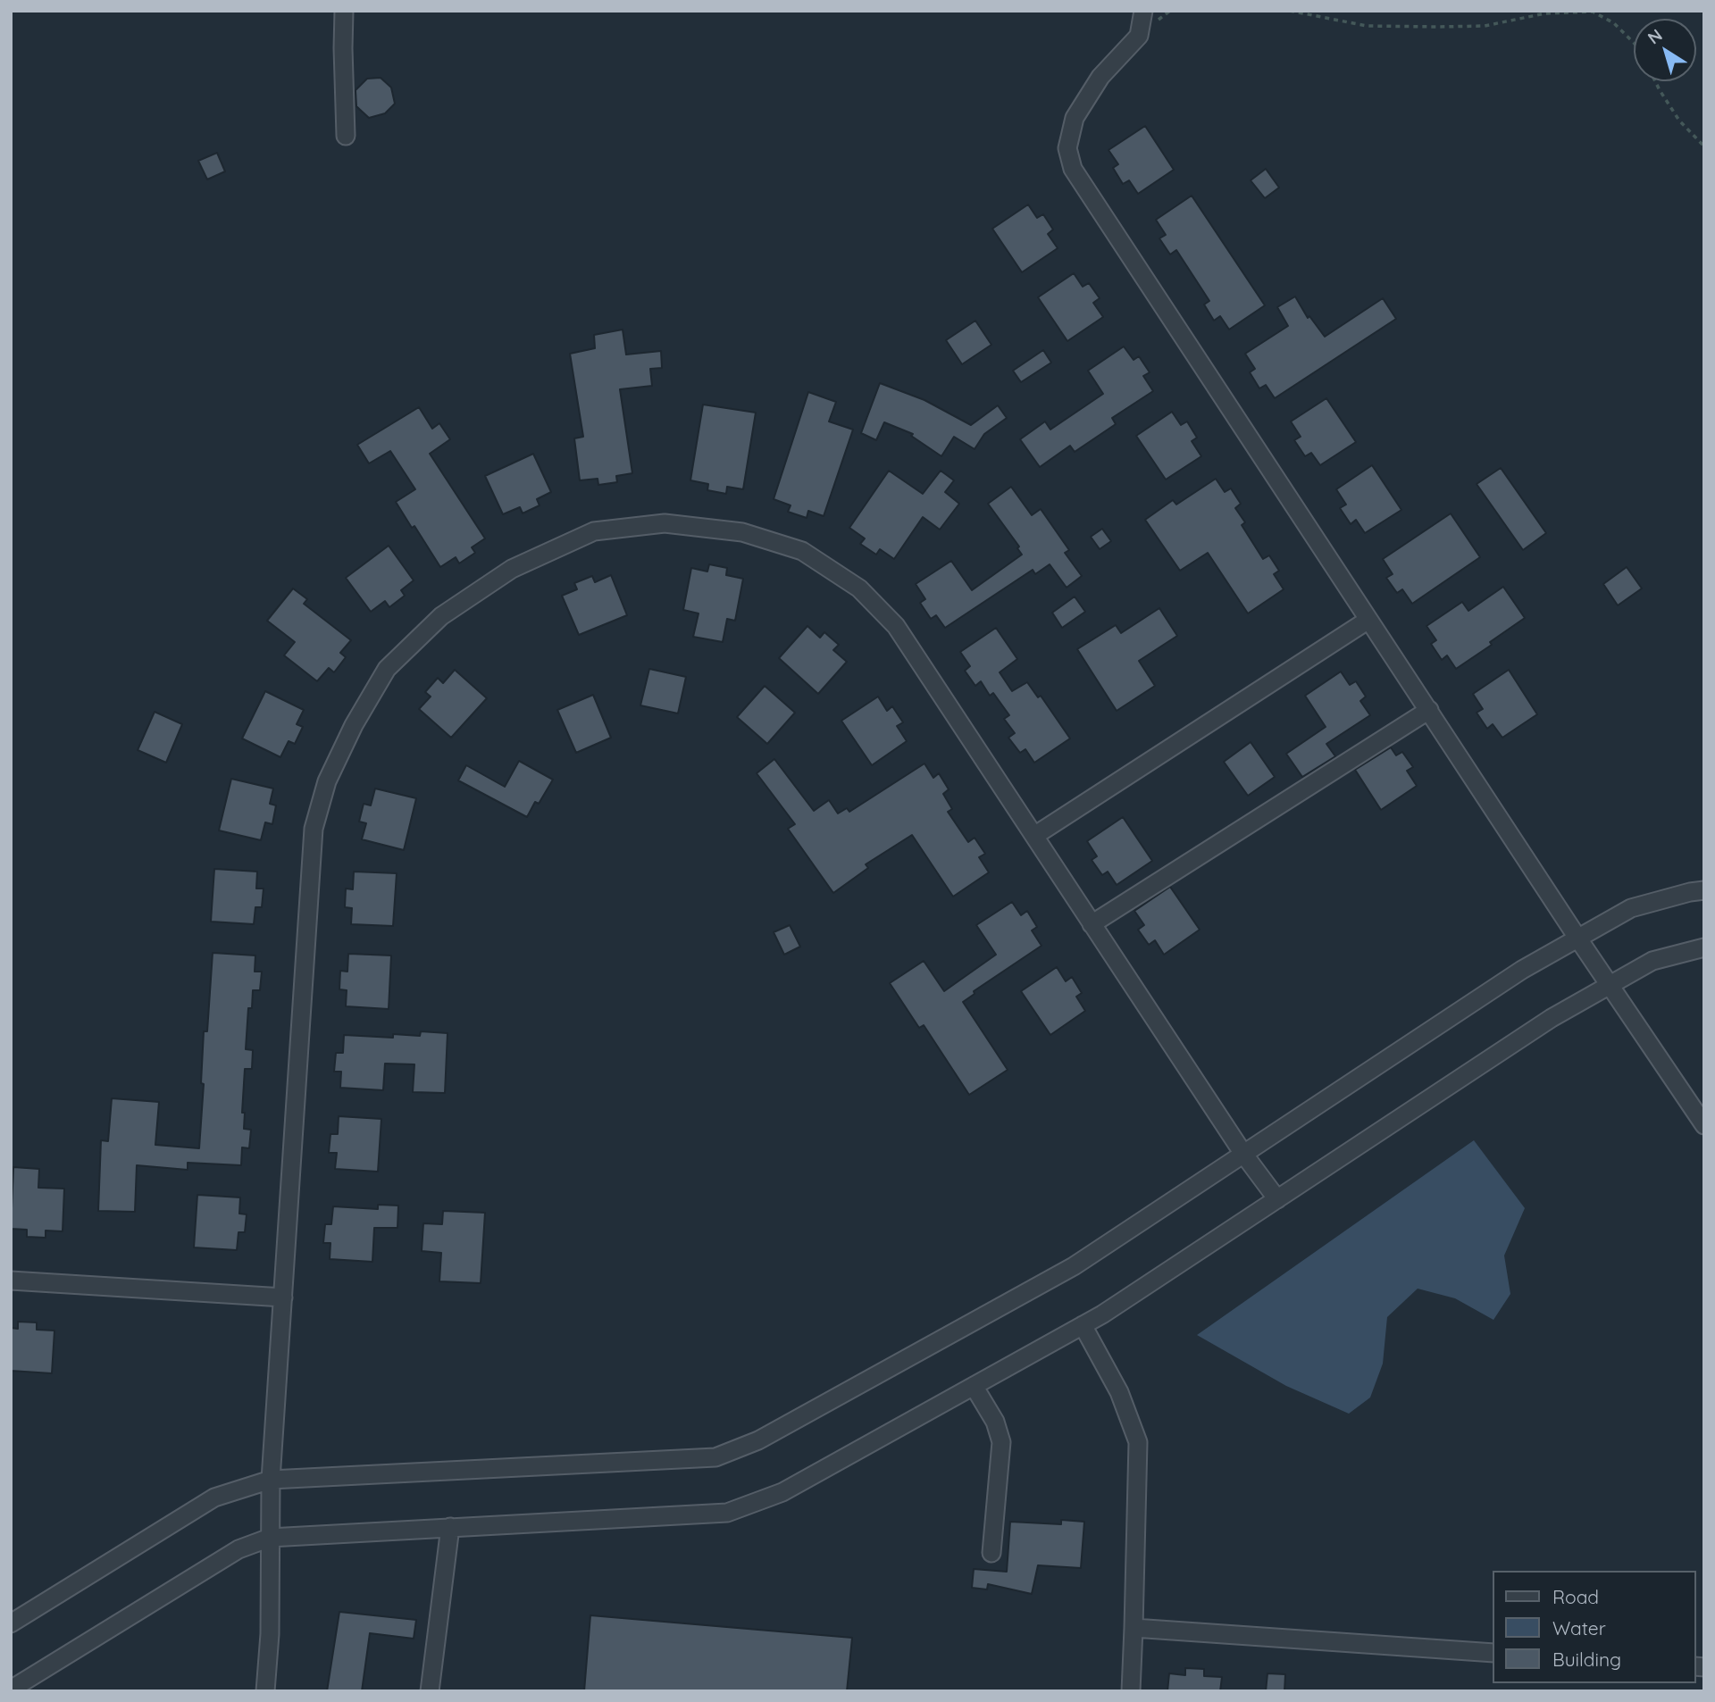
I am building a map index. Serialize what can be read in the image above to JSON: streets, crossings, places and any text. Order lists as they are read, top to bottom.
{
  "legend": ["Road", "Water", "Building"],
  "north": "top left"
}
